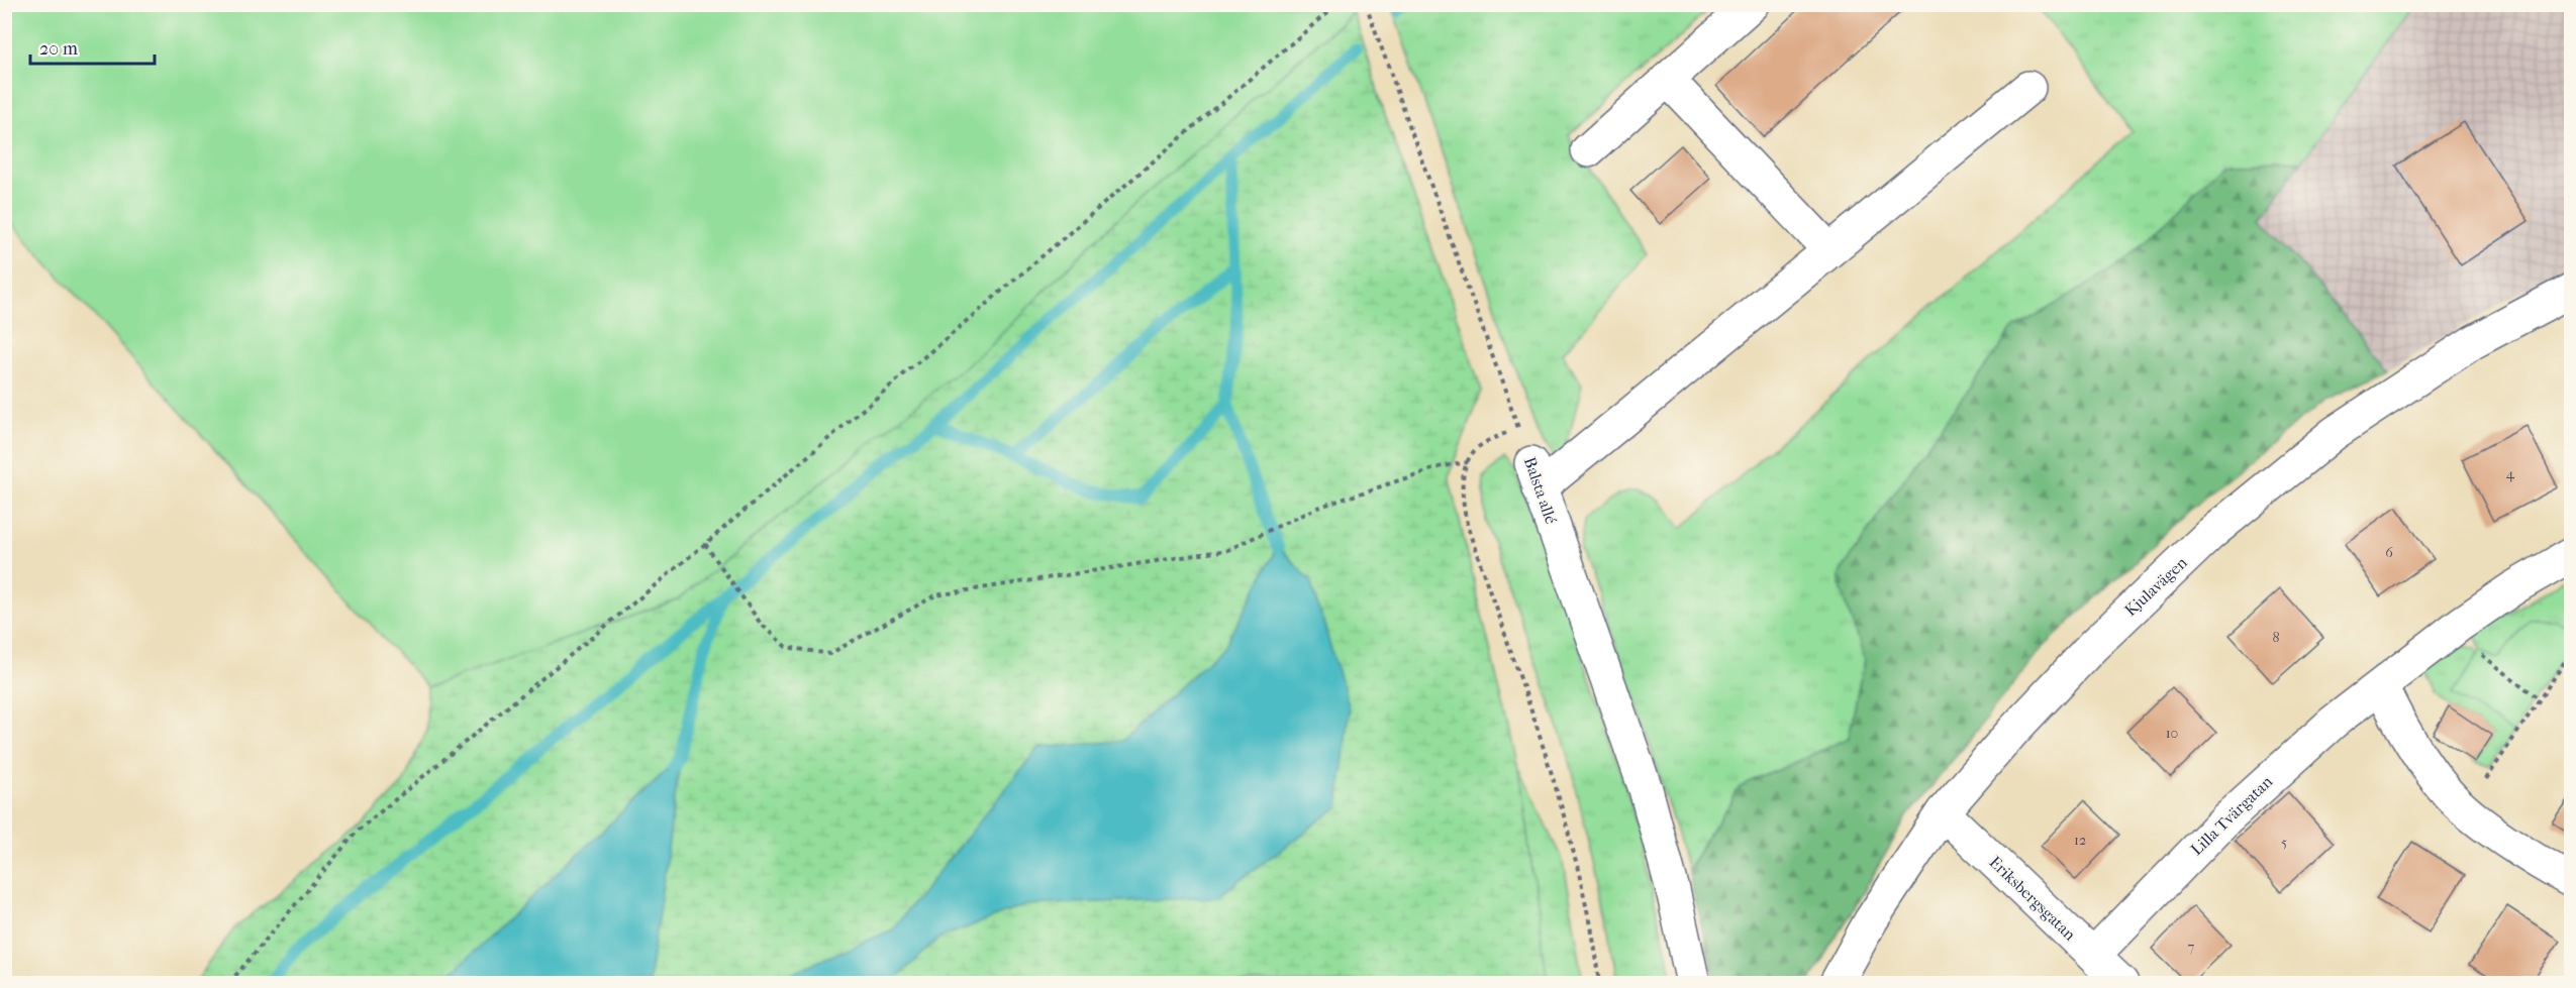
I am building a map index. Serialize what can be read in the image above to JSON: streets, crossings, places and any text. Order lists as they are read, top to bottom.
{
  "streets": {
    "street": [
      "Balsta allé",
      "Kjulavägen",
      "Lilla Tvärgatan",
      "Eriksbergsgatan"
    ]
  },
  "crossings": [
    ["Kjulavägen", "Eriksbergsgatan"],
    ["Lilla Tvärgatan", "Eriksbergsgatan"]
  ],
  "house_numbers": [
    "4",
    "6",
    "8",
    "10",
    "12",
    "5",
    "7"
  ],
  "scale_bar": "20 m"
}
